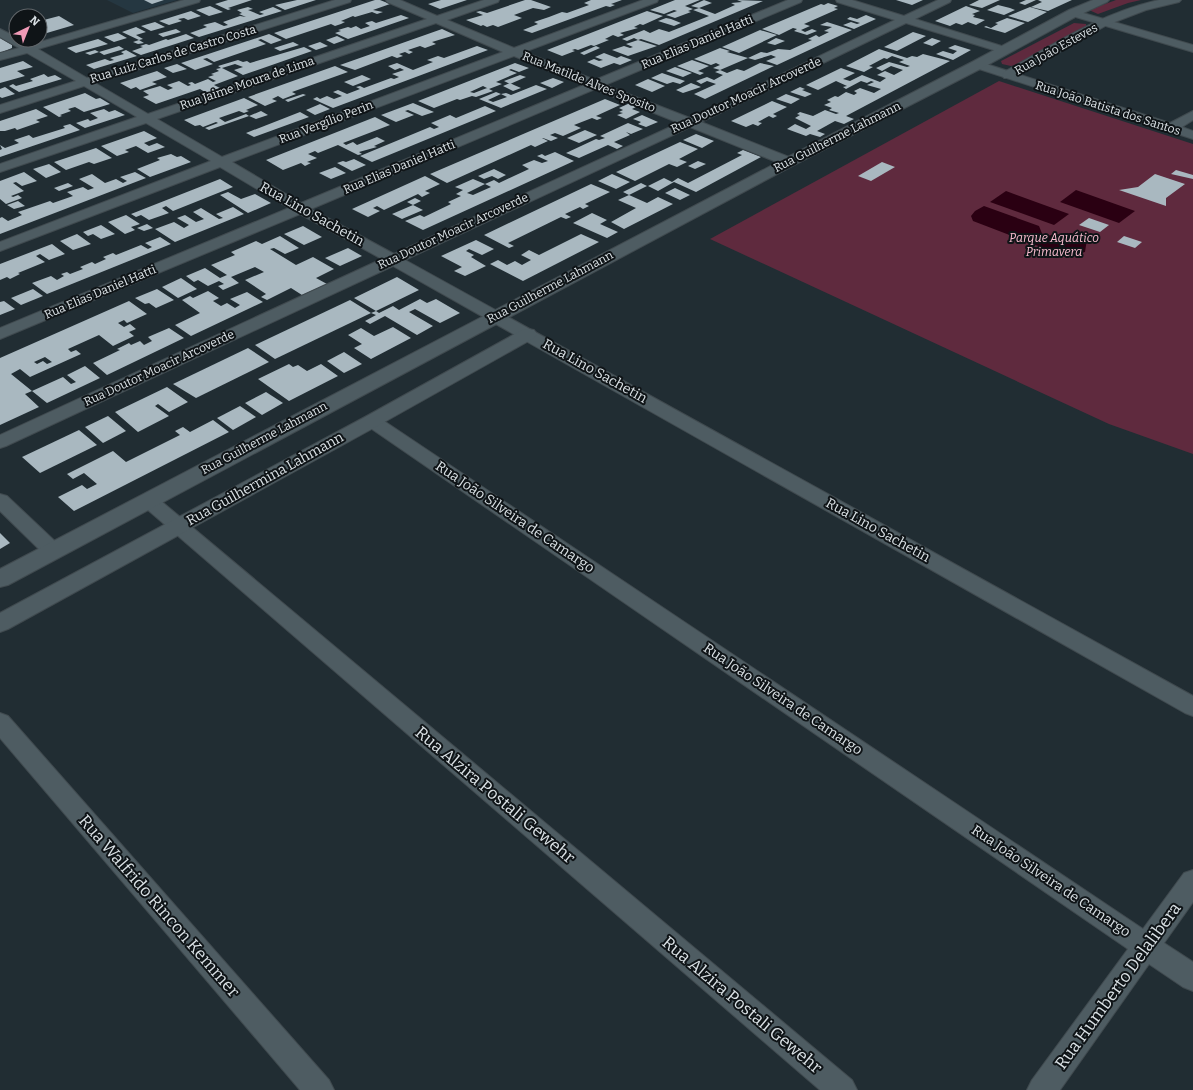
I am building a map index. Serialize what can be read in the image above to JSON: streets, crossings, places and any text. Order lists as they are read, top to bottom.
{
  "streets": {
    "street": [
      "Rua Elias Daniel Hatti",
      "Rua João Esteves",
      "Rua Luiz Carlos de Castro Costa",
      "Rua Matilde Alves Sposito",
      "Rua Jaime Moura de Lima",
      "Rua Doutor Moacir Arcoverde",
      "Rua João Batista dos Santos",
      "Rua Vergílio Perin",
      "Rua Guilherme Lahmann",
      "Rua Lino Sachetin",
      "Rua Guilhermina Lahmann",
      "Rua João Silveira de Camargo",
      "Rua Alzira Postali Gewehr",
      "Rua Walfrido Rincon Kemmer",
      "Rua Humberto Delalibera"
    ]
  },
  "crossings": [
    ["Rua Elias Daniel Hatti", "Rua Matilde Alves Sposito"],
    ["Rua Elias Daniel Hatti", "Rua Lino Sachetin"],
    ["Rua João Esteves", "Rua João Batista dos Santos"],
    ["Rua Luiz Carlos de Castro Costa", "Rua Lino Sachetin"],
    ["Rua Matilde Alves Sposito", "Rua Jaime Moura de Lima"],
    ["Rua Matilde Alves Sposito", "Rua Doutor Moacir Arcoverde"],
    ["Rua Matilde Alves Sposito", "Rua Vergílio Perin"],
    ["Rua Matilde Alves Sposito", "Rua Guilherme Lahmann"],
    ["Rua Jaime Moura de Lima", "Rua Lino Sachetin"],
    ["Rua Doutor Moacir Arcoverde", "Rua Lino Sachetin"],
    ["Rua João Batista dos Santos", "Rua Guilherme Lahmann"],
    ["Rua Vergílio Perin", "Rua Lino Sachetin"],
    ["Rua Guilherme Lahmann", "Rua Lino Sachetin"],
    ["Rua Guilherme Lahmann", "Rua Alzira Postali Gewehr"],
    ["Rua Lino Sachetin", "Rua Guilhermina Lahmann"],
    ["Rua Guilhermina Lahmann", "Rua João Silveira de Camargo"],
    ["Rua Guilhermina Lahmann", "Rua Alzira Postali Gewehr"],
    ["Rua João Silveira de Camargo", "Rua Humberto Delalibera"]
  ],
  "parks": ["Parque Aquático Primavera"],
  "north": "top right"
}
